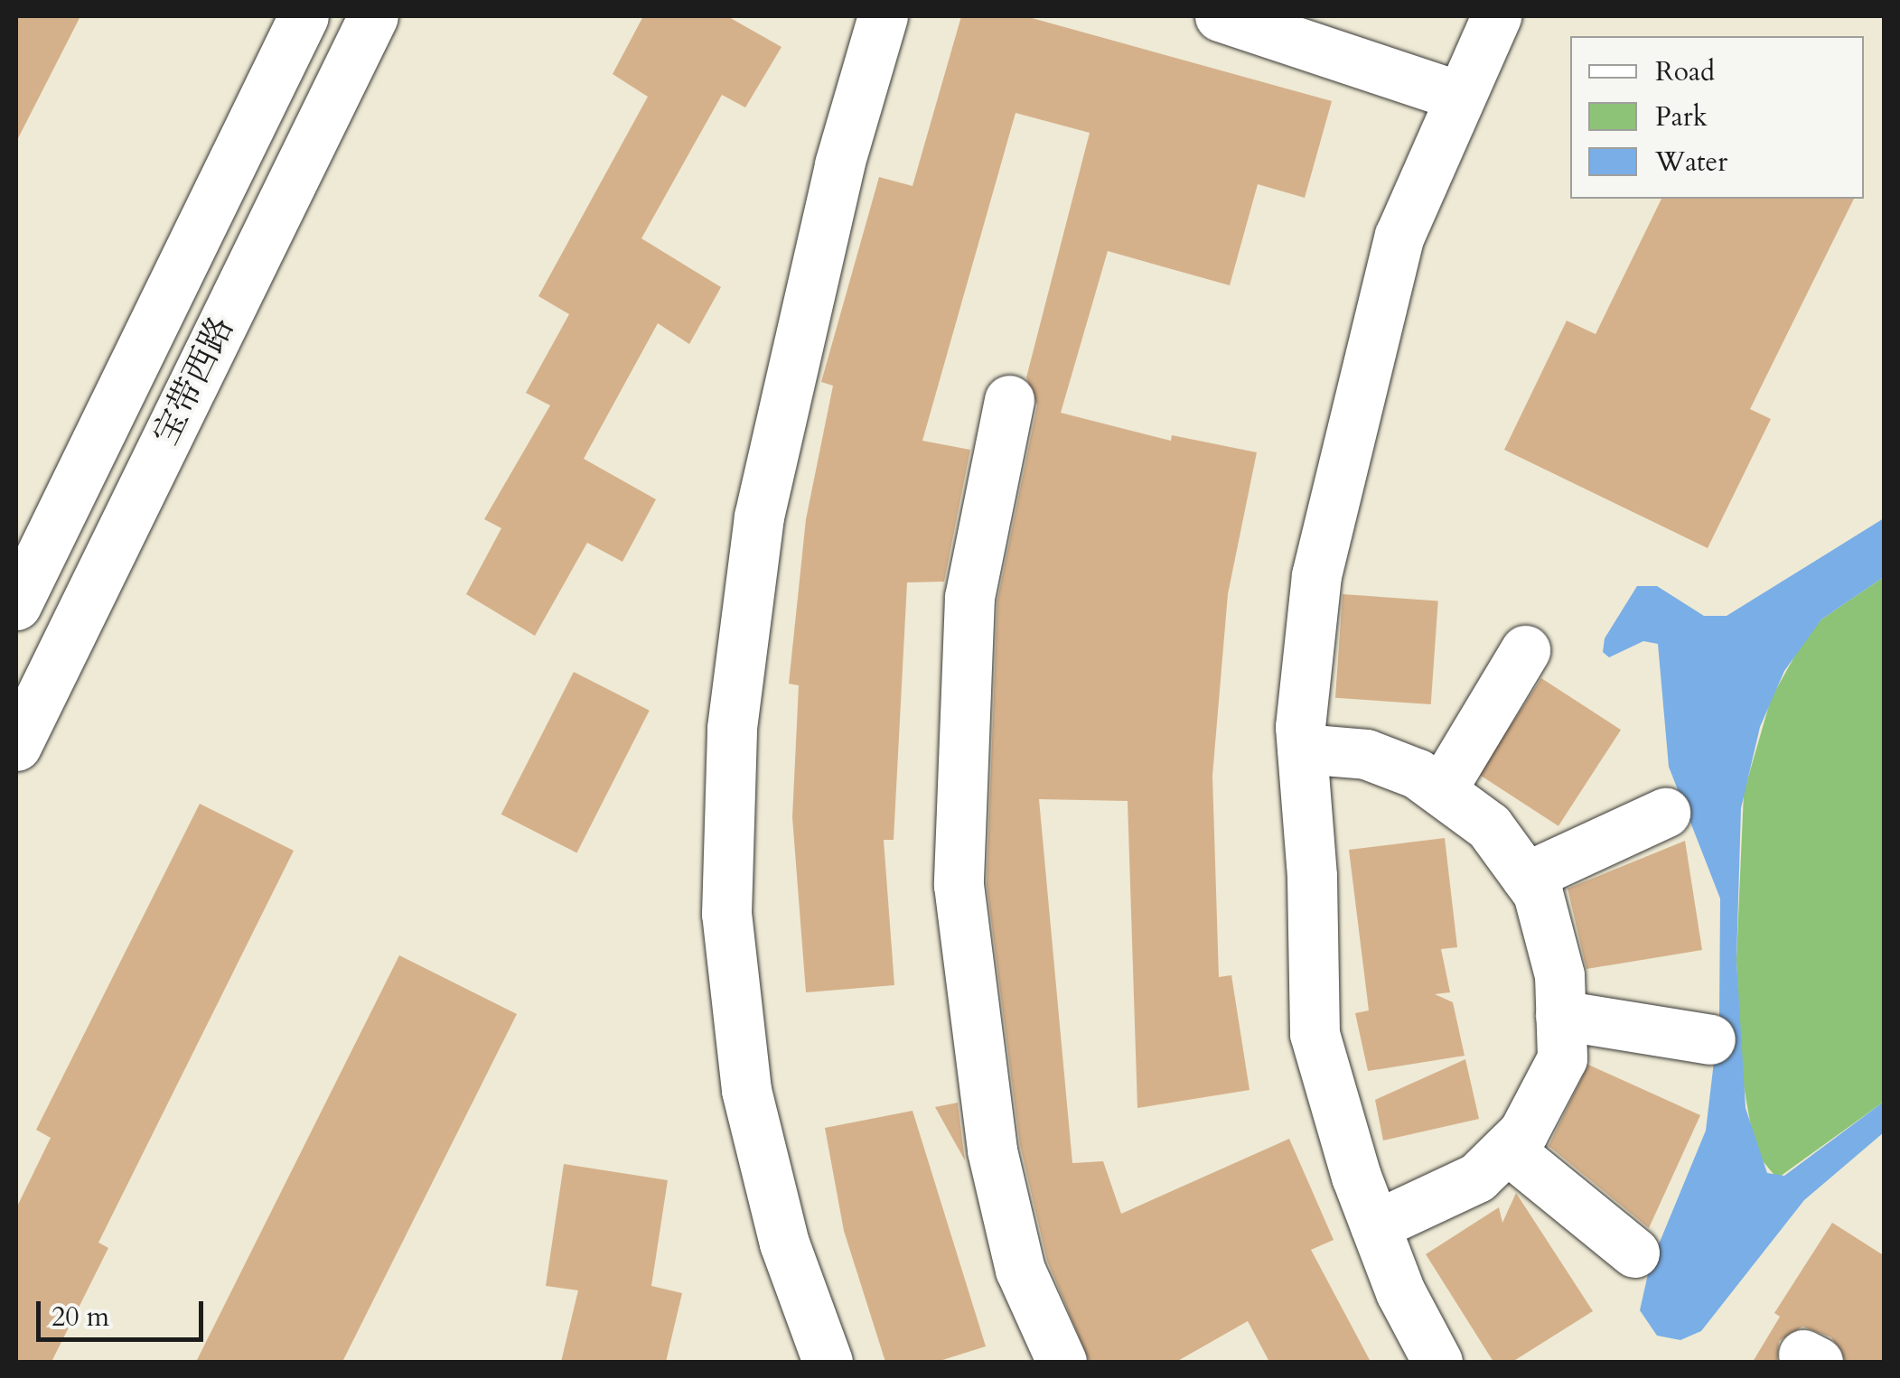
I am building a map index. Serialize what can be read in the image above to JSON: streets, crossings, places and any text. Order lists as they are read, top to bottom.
{
  "streets": {
    "street": ["宝带西路"]
  },
  "legend": ["Road", "Park", "Water"],
  "scale_bar": "20 m"
}
